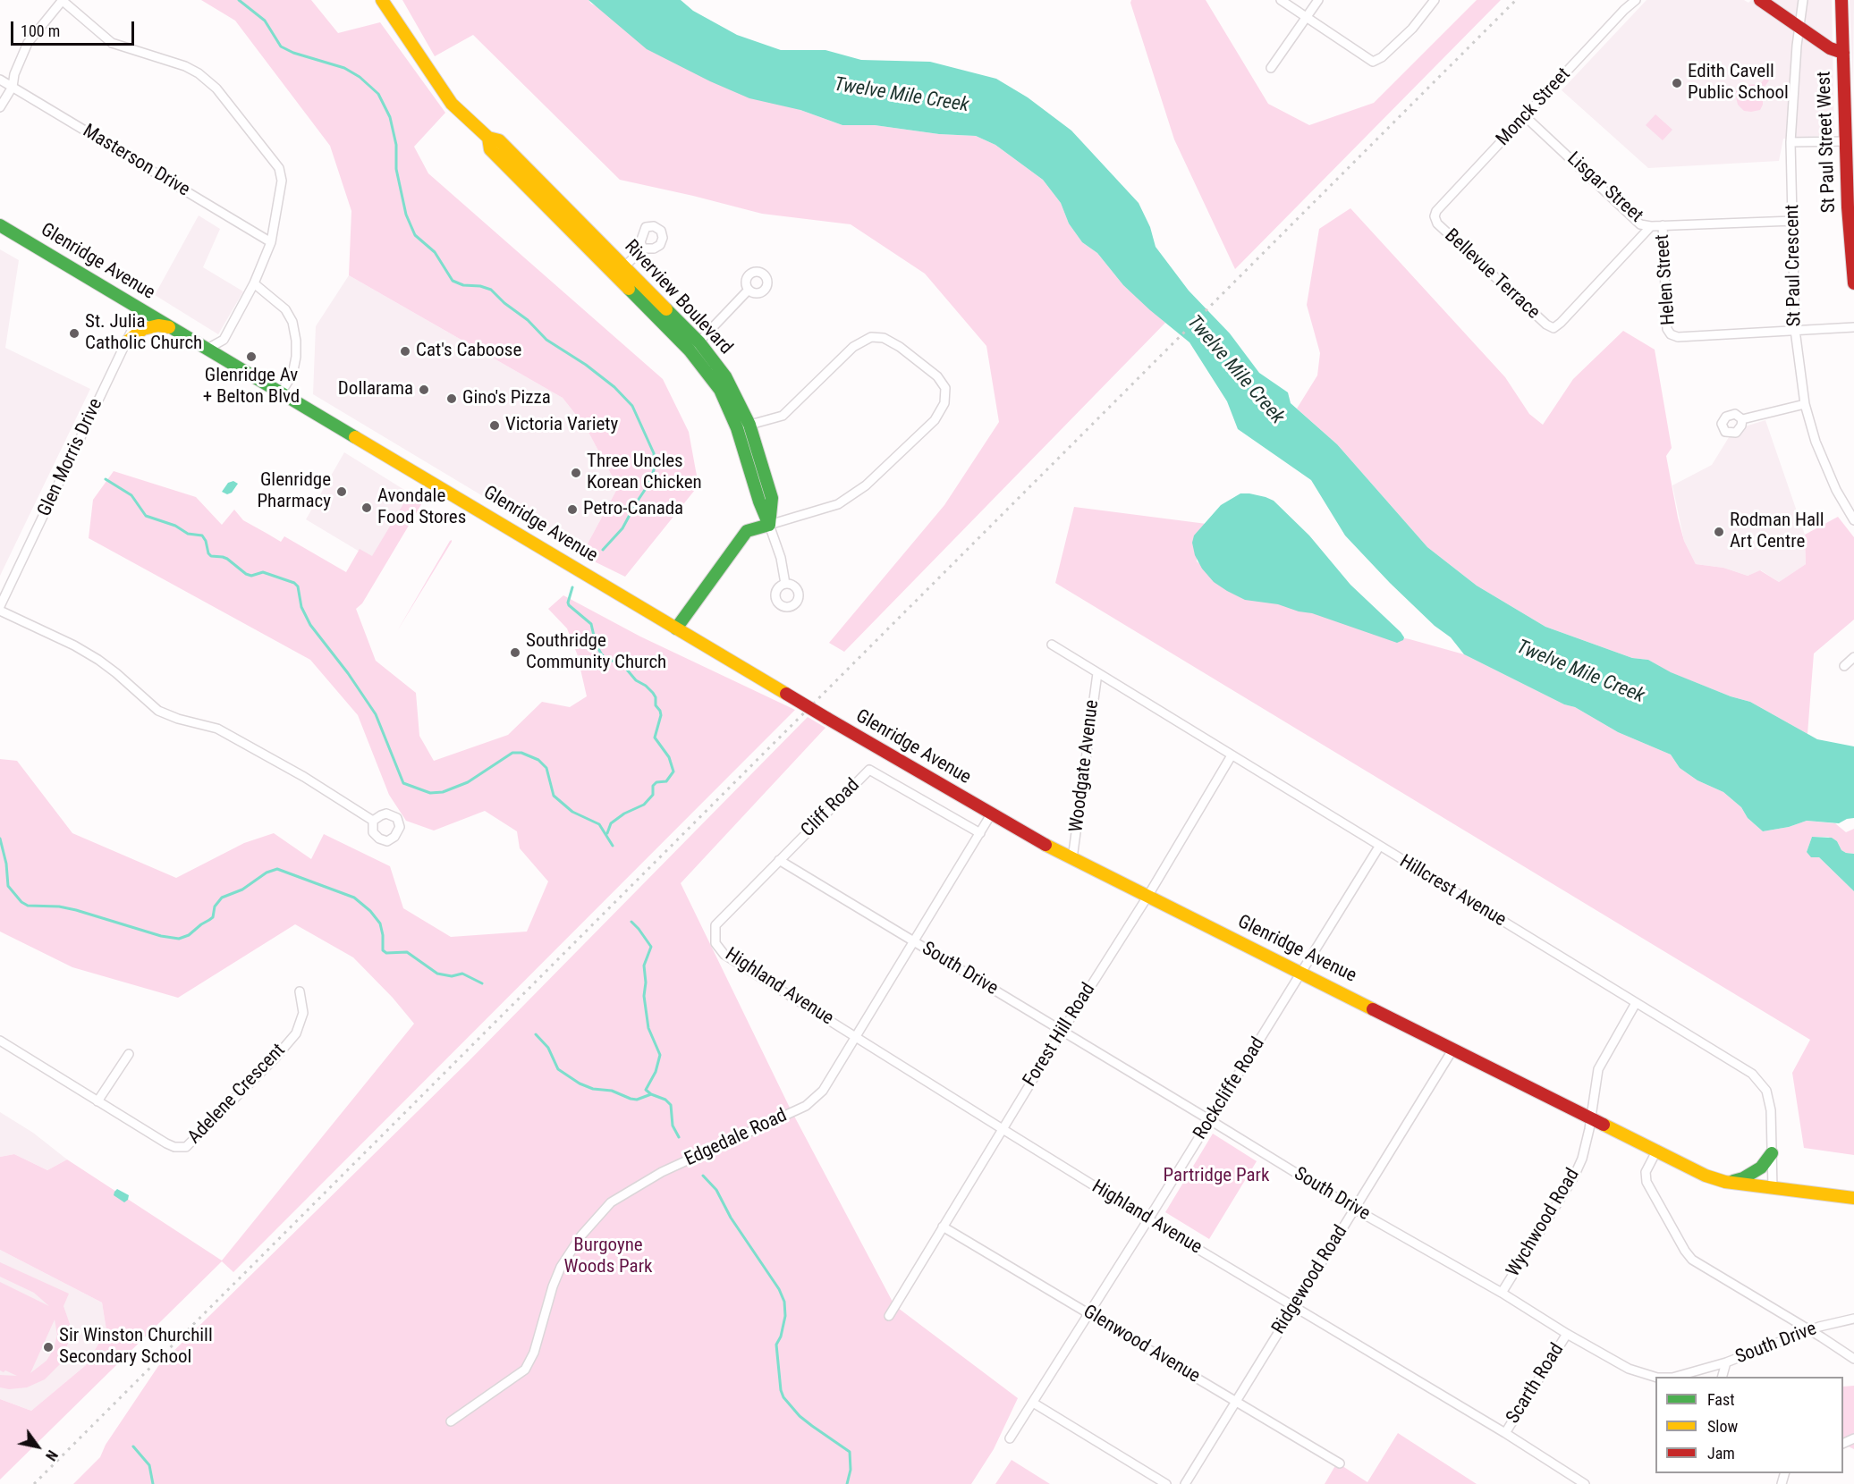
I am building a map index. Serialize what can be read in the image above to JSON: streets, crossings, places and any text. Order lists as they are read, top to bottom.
{
  "streets": {
    "main road": ["St Paul Street West", "Glenridge Avenue", "Riverview Boulevard"],
    "street": [
      "Monck Street",
      "Masterson Drive",
      "Lisgar Street",
      "St Paul Crescent",
      "Bellevue Terrace",
      "Helen Street",
      "Glen Morris Drive",
      "Woodgate Avenue",
      "Cliff Road",
      "Hillcrest Avenue",
      "South Drive",
      "Highland Avenue",
      "Forest Hill Road",
      "Rockcliffe Road",
      "Adelene Crescent",
      "Edgedale Road",
      "Wychwood Road",
      "Ridgewood Road",
      "Glenwood Avenue",
      "Scarth Road"
    ]
  },
  "crossings": [
    ["Monck Street", "Lisgar Street"],
    ["Monck Street", "Bellevue Terrace"],
    ["Lisgar Street", "St Paul Crescent"],
    ["Lisgar Street", "Bellevue Terrace"],
    ["Lisgar Street", "Helen Street"],
    ["Glenridge Avenue", "Glen Morris Drive"],
    ["Glenridge Avenue", "Woodgate Avenue"],
    ["Glenridge Avenue", "Hillcrest Avenue"],
    ["Glenridge Avenue", "Forest Hill Road"],
    ["Glenridge Avenue", "Rockcliffe Road"],
    ["Glenridge Avenue", "Edgedale Road"],
    ["Glenridge Avenue", "Wychwood Road"],
    ["Glenridge Avenue", "Ridgewood Road"],
    ["St Paul Crescent", "Helen Street"],
    ["Woodgate Avenue", "Hillcrest Avenue"],
    ["Cliff Road", "South Drive"],
    ["Cliff Road", "Highland Avenue"],
    ["Cliff Road", "Edgedale Road"],
    ["Hillcrest Avenue", "Forest Hill Road"],
    ["Hillcrest Avenue", "Rockcliffe Road"],
    ["Hillcrest Avenue", "Wychwood Road"],
    ["South Drive", "Forest Hill Road"],
    ["South Drive", "Rockcliffe Road"],
    ["South Drive", "Edgedale Road"],
    ["South Drive", "Wychwood Road"],
    ["South Drive", "Ridgewood Road"],
    ["South Drive", "Scarth Road"],
    ["Highland Avenue", "Forest Hill Road"],
    ["Highland Avenue", "Rockcliffe Road"],
    ["Highland Avenue", "Edgedale Road"],
    ["Highland Avenue", "Ridgewood Road"],
    ["Highland Avenue", "Scarth Road"],
    ["Forest Hill Road", "Glenwood Avenue"],
    ["Rockcliffe Road", "Glenwood Avenue"],
    ["Ridgewood Road", "Glenwood Avenue"]
  ],
  "water": ["Twelve Mile Creek"],
  "parks": ["Partridge Park", "Burgoyne Woods Park"],
  "places": [
    "Edith Cavell Public School",
    "St. Julia Catholic Church",
    "Cat's Caboose",
    "Glenridge Av + Belton Blvd",
    "Dollarama",
    "Gino's Pizza",
    "Victoria Variety",
    "Three Uncles Korean Chicken",
    "Glenridge Pharmacy",
    "Avondale Food Stores",
    "Petro-Canada",
    "Rodman Hall Art Centre",
    "Southridge Community Church",
    "Sir Winston Churchill Secondary School"
  ],
  "legend": ["Fast", "Slow", "Jam"],
  "scale_bar": "100 m",
  "north": "bottom right"
}
